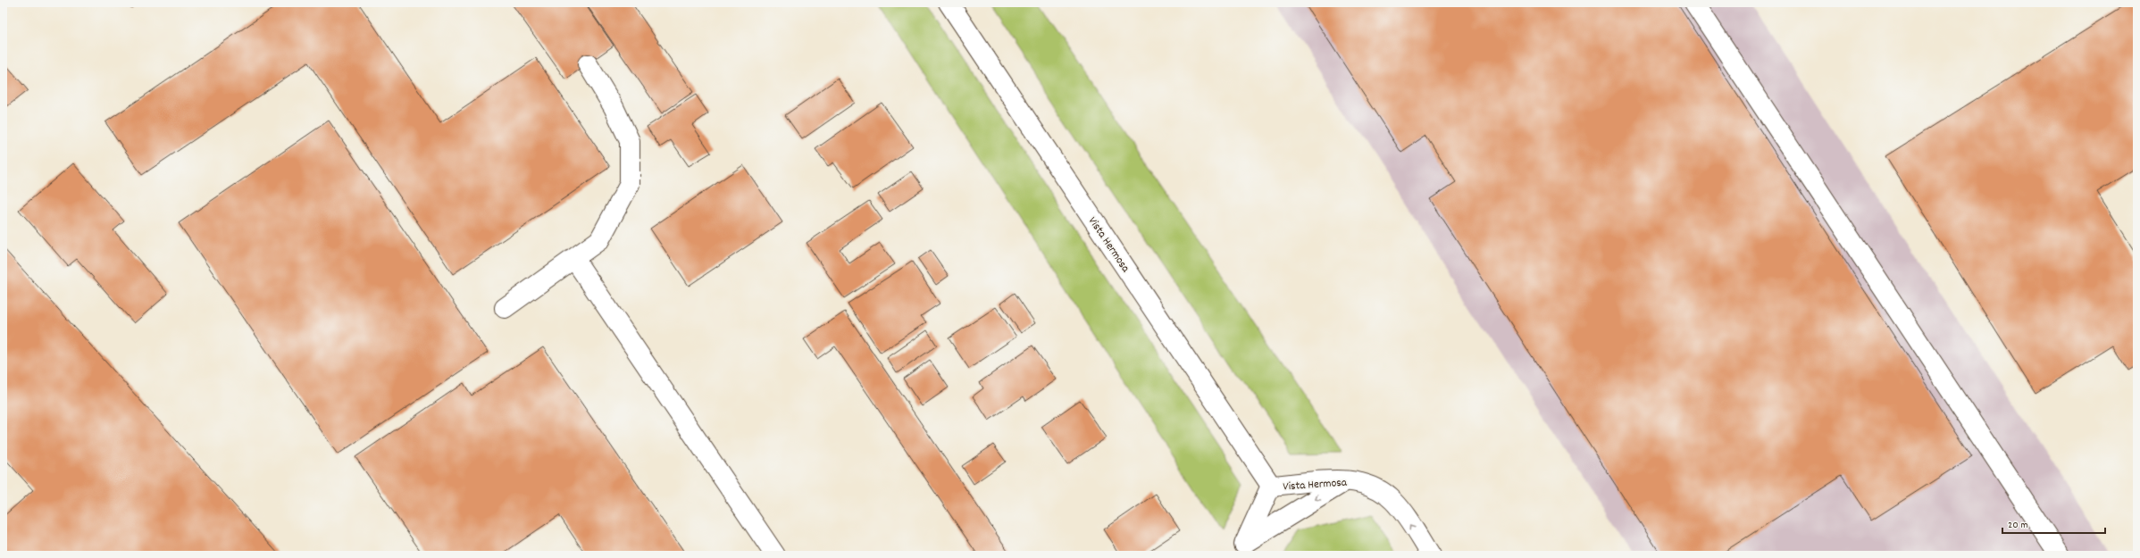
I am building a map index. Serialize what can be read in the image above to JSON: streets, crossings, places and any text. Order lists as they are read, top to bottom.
{
  "streets": {
    "street": ["Vista Hermosa"]
  },
  "scale_bar": "20 m"
}
